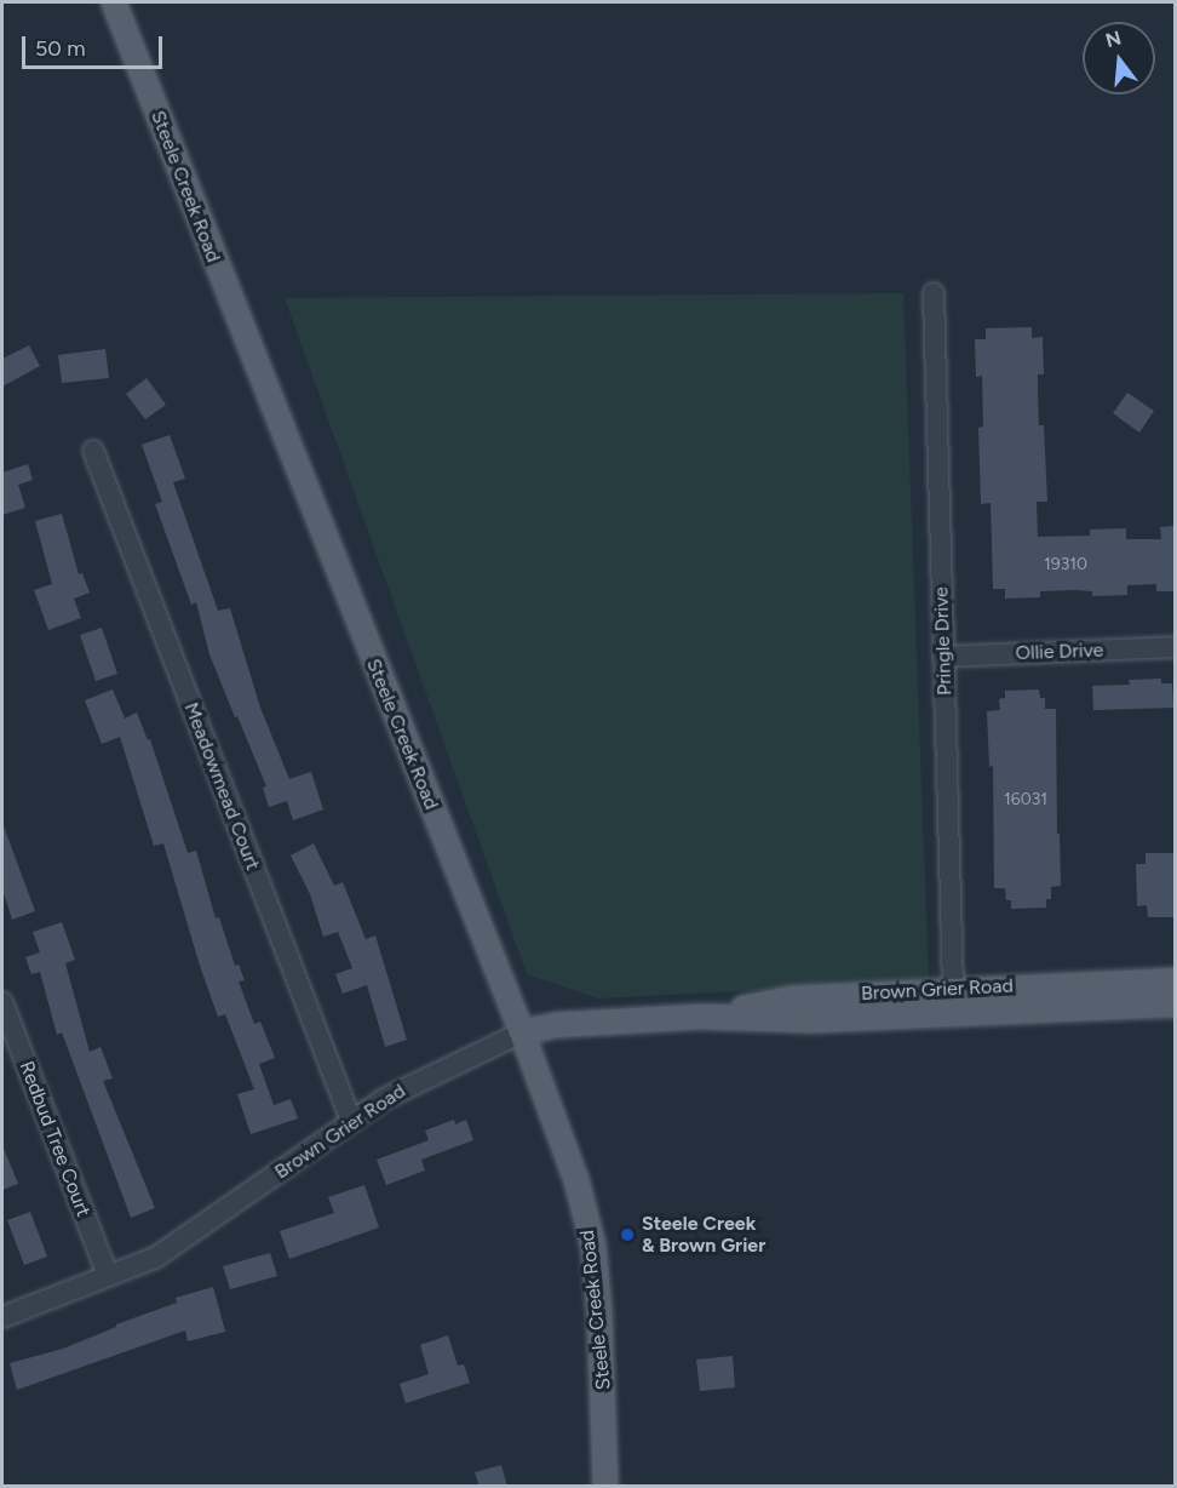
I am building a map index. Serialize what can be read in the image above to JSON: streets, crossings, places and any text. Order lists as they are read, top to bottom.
{
  "streets": {
    "main road": ["Steele Creek Road", "Brown Grier Road"],
    "street": [
      "Pringle Drive",
      "Ollie Drive",
      "Meadowmead Court",
      "Redbud Tree Court"
    ]
  },
  "crossings": [
    ["Steele Creek Road", "Brown Grier Road"],
    ["Pringle Drive", "Ollie Drive"],
    ["Pringle Drive", "Brown Grier Road"],
    ["Meadowmead Court", "Brown Grier Road"],
    ["Brown Grier Road", "Redbud Tree Court"]
  ],
  "places": ["Steele Creek & Brown Grier"],
  "house_numbers": ["19310", "16031"],
  "scale_bar": "50 m",
  "north": "top"
}
